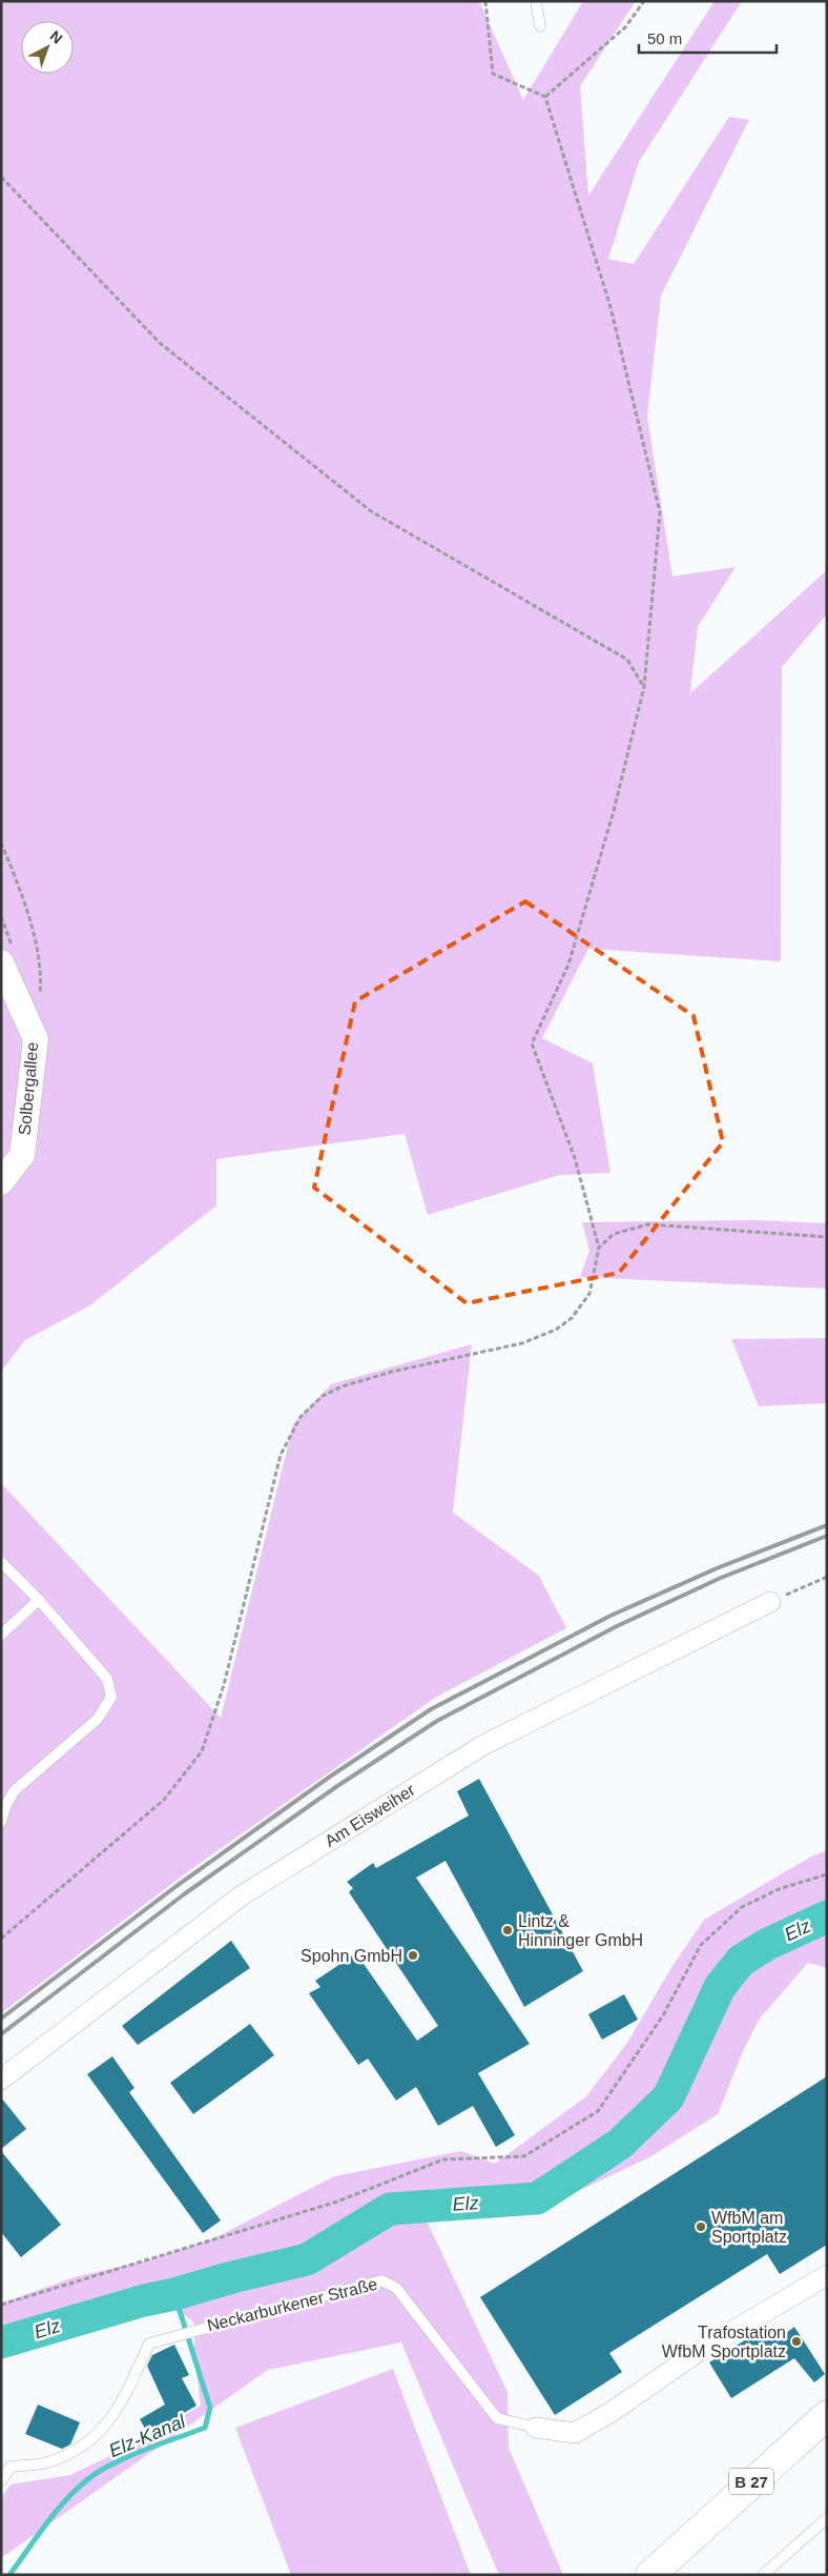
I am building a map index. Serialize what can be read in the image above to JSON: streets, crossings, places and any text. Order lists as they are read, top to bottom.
{
  "streets": {
    "main road": ["B 27"],
    "street": ["Solbergallee", "Am Eisweiher", "Neckarburkener Straße"]
  },
  "water": ["Elz", "Elz-Kanal"],
  "places": [
    "Lintz & Hinninger GmbH",
    "Spohn GmbH",
    "WfbM am Sportplatz",
    "Trafostation WfbM Sportplatz"
  ],
  "scale_bar": "50 m",
  "north": "top right"
}
